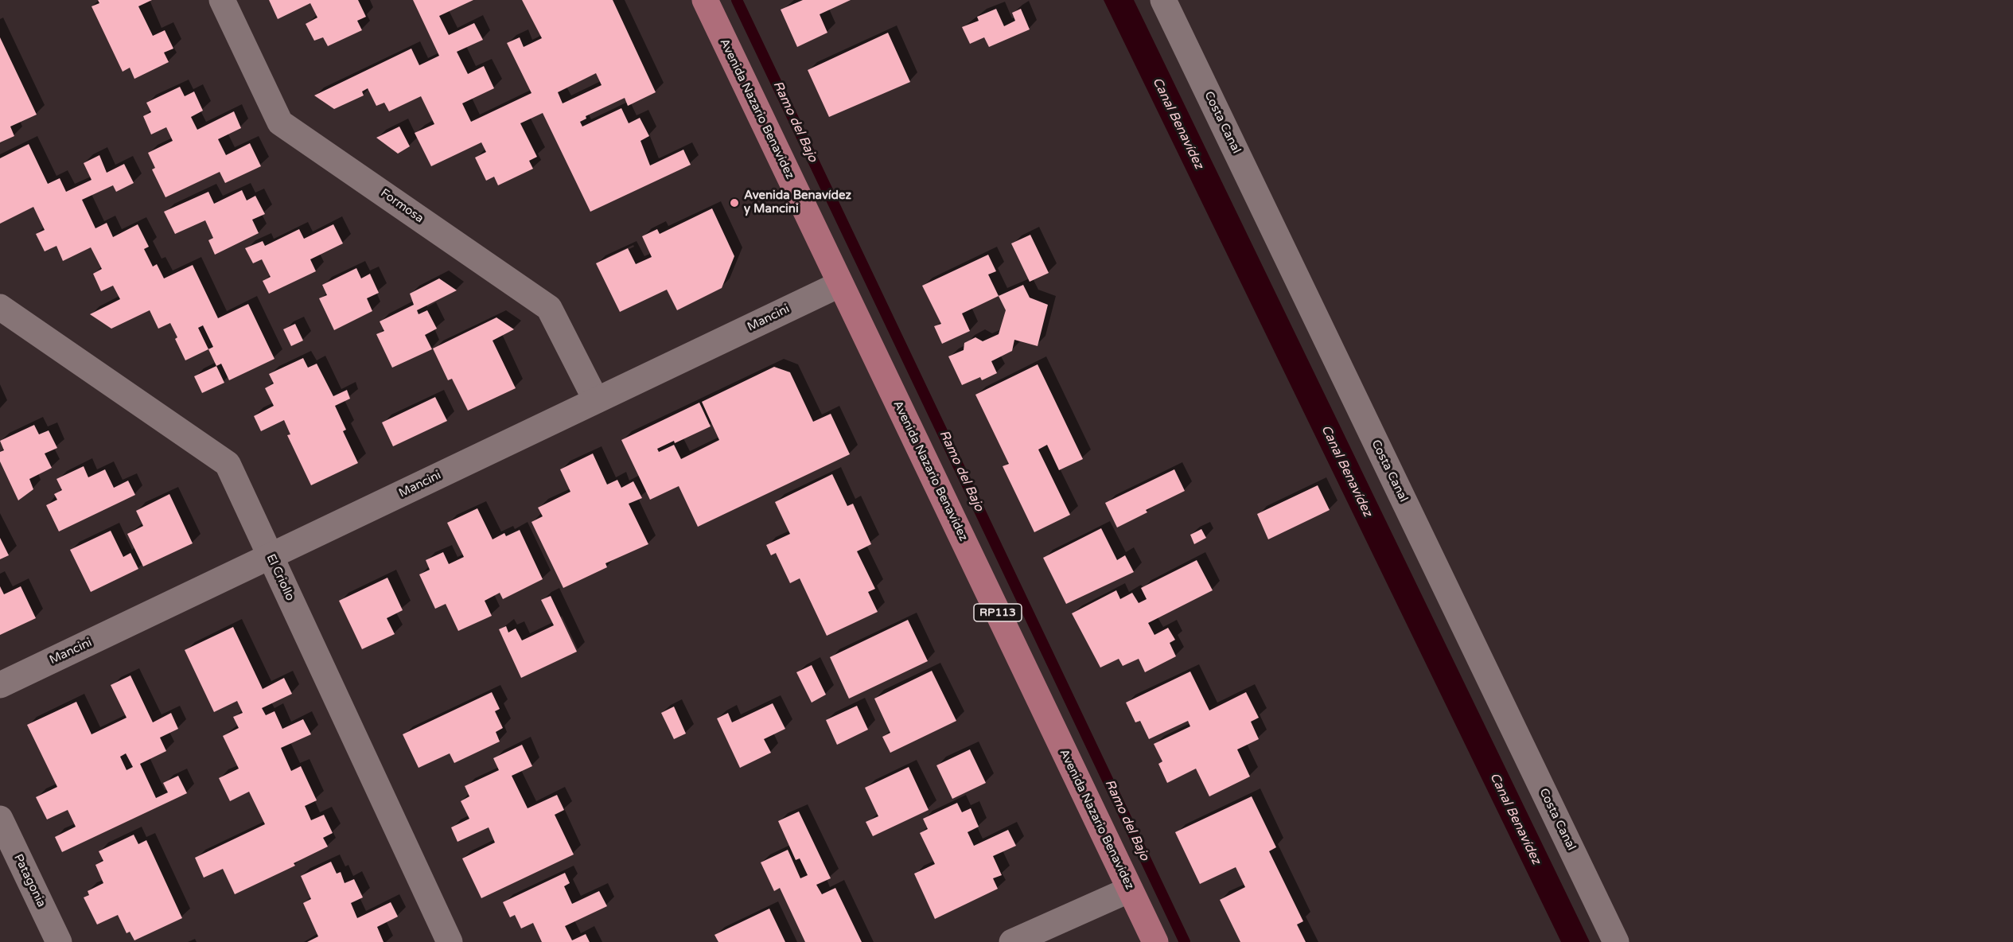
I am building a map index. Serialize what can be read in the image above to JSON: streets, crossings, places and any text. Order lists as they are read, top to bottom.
{
  "streets": {
    "main road": ["Avenida Nazario Benavídez", "RP113"],
    "street": [
      "Costa Canal",
      "Formosa",
      "Mancini",
      "El Criollo",
      "Patagonia"
    ]
  },
  "crossings": [
    ["Avenida Nazario Benavídez", "Mancini"],
    ["Formosa", "Mancini"],
    ["Mancini", "El Criollo"]
  ],
  "water": ["Ramo del Bajo", "Canal Benavídez"],
  "places": ["Avenida Benavídez y Mancini"]
}
